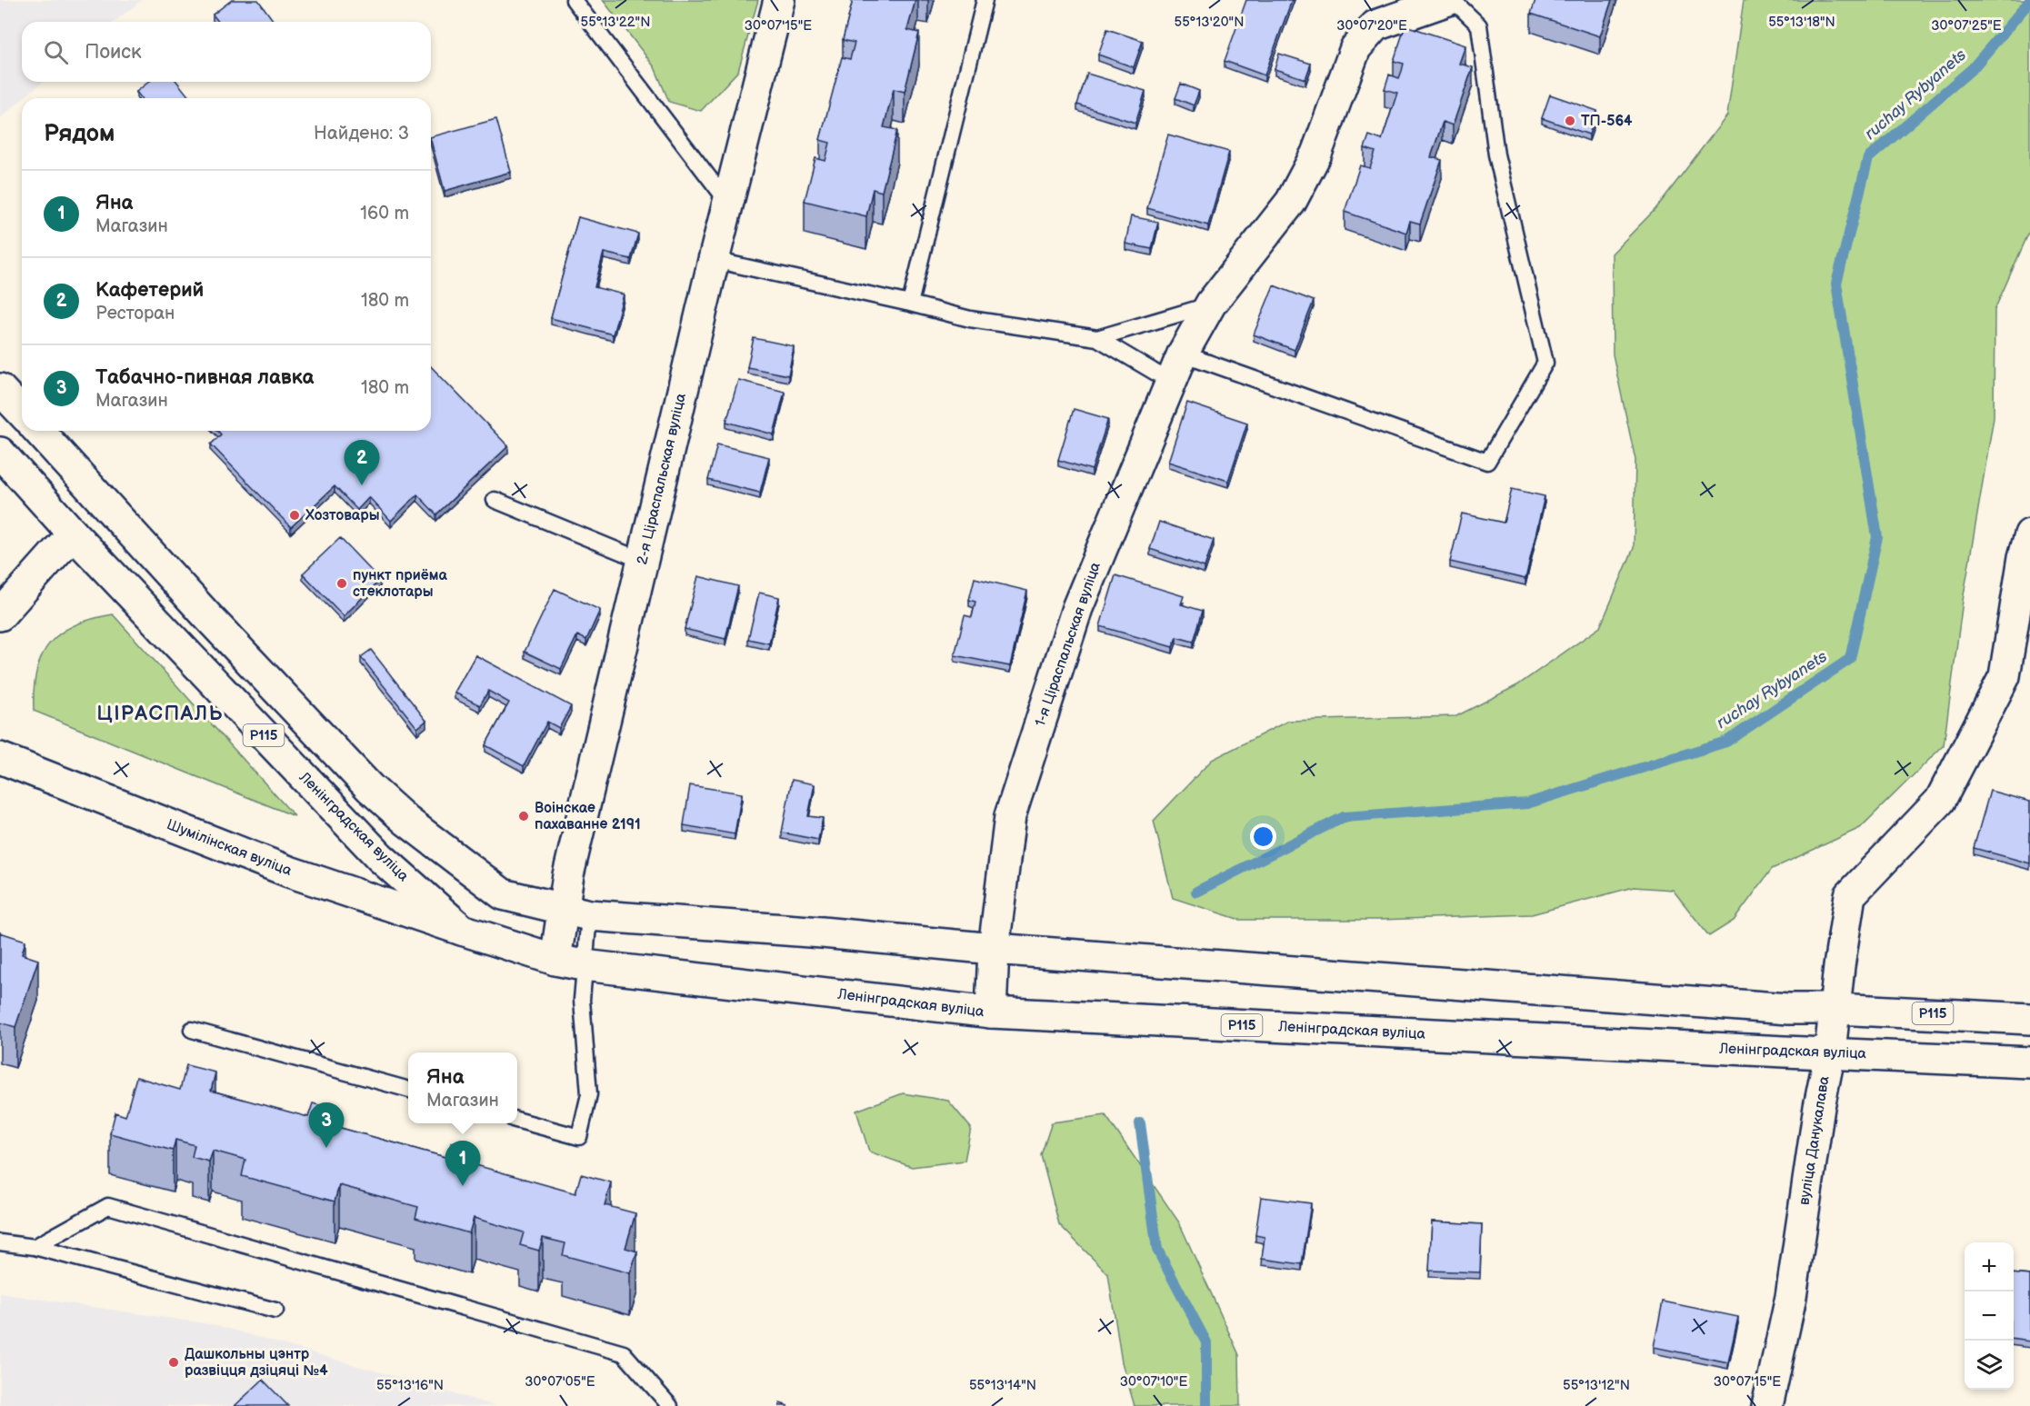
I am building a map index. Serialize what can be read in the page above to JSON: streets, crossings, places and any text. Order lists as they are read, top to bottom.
{
  "streets": {
    "main road": [
      "2-я Ціраспальская вуліца",
      "1-я Ціраспальская вуліца",
      "Р115",
      "Ленінградская вуліца",
      "Шумілінская вуліца",
      "вуліца Данукалава"
    ]
  },
  "crossings": [
    ["2-я Ціраспальская вуліца", "Р115"],
    ["2-я Ціраспальская вуліца", "Ленінградская вуліца"],
    ["1-я Ціраспальская вуліца", "Р115"],
    ["1-я Ціраспальская вуліца", "Ленінградская вуліца"],
    ["Р115", "вуліца Данукалава"],
    ["Ленінградская вуліца", "Шумілінская вуліца"],
    ["Ленінградская вуліца", "вуліца Данукалава"]
  ],
  "districts": ["ЦІРАСПАЛЬ"],
  "water": ["ruchay Rybyanets"],
  "places": [
    "ТП-564",
    "Хозтовары",
    "пункт приёма стеклотары",
    "Воінскае пахаванне 2191",
    "Дашкольны цэнтр развіцця дзіцяці №4"
  ],
  "page": {
    "search": "Поиск",
    "heading": ["Рядом", "Найдено: 3"],
    "list": [
      {
        "mark": "1",
        "name": "Яна",
        "note": "Магазин",
        "value": "160 m"
      },
      {
        "mark": "2",
        "name": "Кафетерий",
        "note": "Ресторан",
        "value": "180 m"
      },
      {
        "mark": "3",
        "name": "Табачно-пивная лавка",
        "note": "Магазин",
        "value": "180 m"
      }
    ],
    "pins": ["2", "3", "1"],
    "popup": ["Яна", "Магазин"],
    "map_buttons": ["+", "−"]
  },
  "coordinates": [
    "55°13'22\"N",
    "55°13'20\"N",
    "55°13'18\"N",
    "30°07'25\"E",
    "30°07'15\"E",
    "30°07'20\"E",
    "30°07'05\"E",
    "30°07'10\"E",
    "55°13'16\"N",
    "55°13'14\"N",
    "55°13'12\"N"
  ]
}
